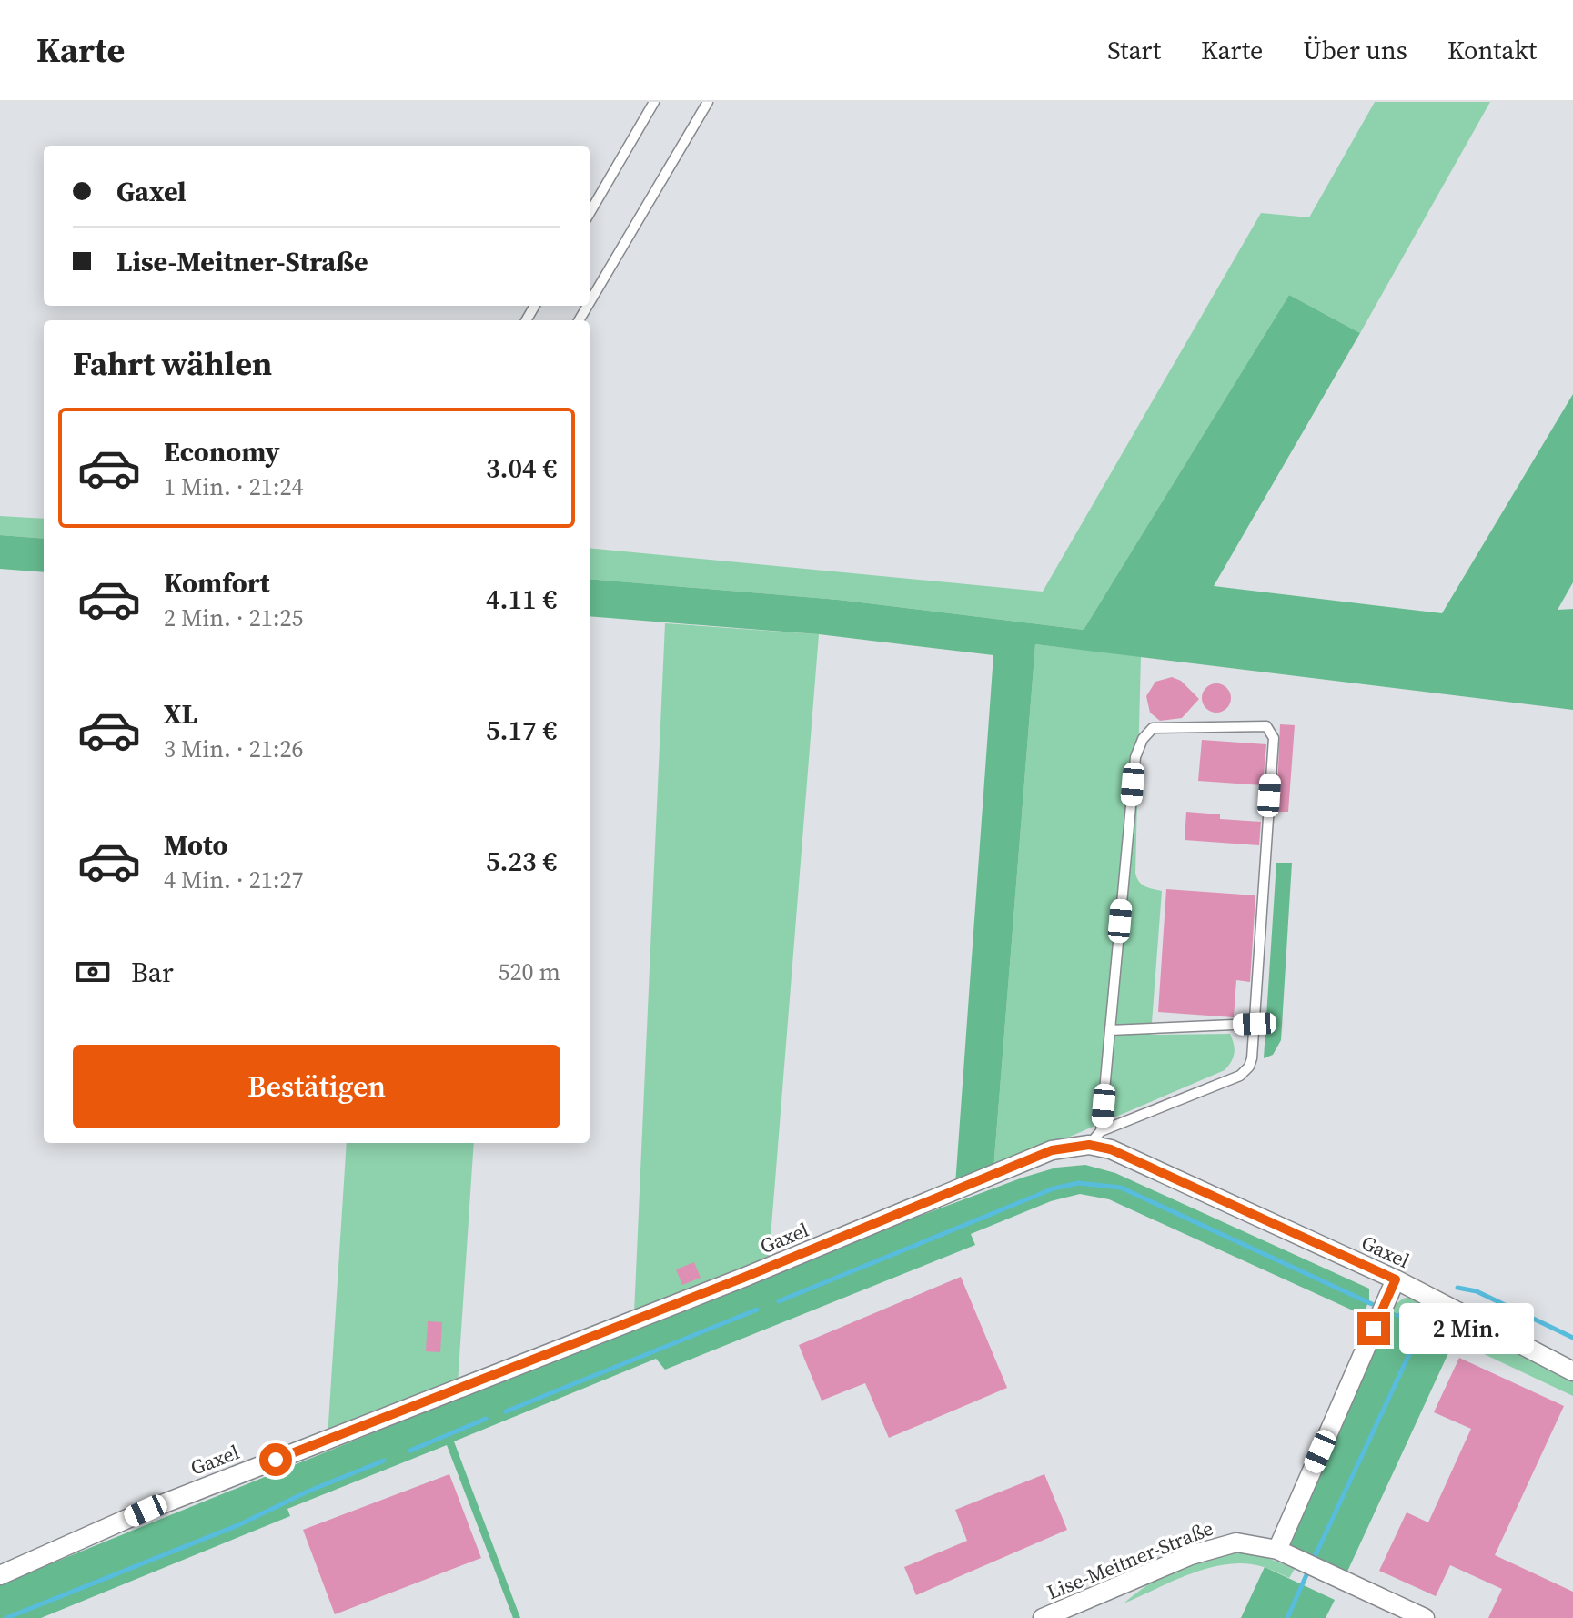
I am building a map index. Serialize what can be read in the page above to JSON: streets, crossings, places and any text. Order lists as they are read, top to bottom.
{
  "streets": {
    "street": ["Gaxel", "Lise-Meitner-Straße"]
  },
  "page": {
    "header": "Karte",
    "nav": [
      "Start",
      "Karte",
      "Über uns",
      "Kontakt"
    ],
    "banner": ["Gaxel", "Lise-Meitner-Straße"],
    "heading": "Fahrt wählen",
    "list": [
      {
        "name": "Economy",
        "note": "1 Min. · 21:24",
        "value": "3.04 €"
      },
      {
        "name": "Komfort",
        "note": "2 Min. · 21:25",
        "value": "4.11 €"
      },
      {
        "name": "XL",
        "note": "3 Min. · 21:26",
        "value": "5.17 €"
      },
      {
        "name": "Moto",
        "note": "4 Min. · 21:27",
        "value": "5.23 €"
      }
    ],
    "pay": ["Bar", "520 m"],
    "buttons": "Bestätigen",
    "bubble": "2 Min."
  }
}
